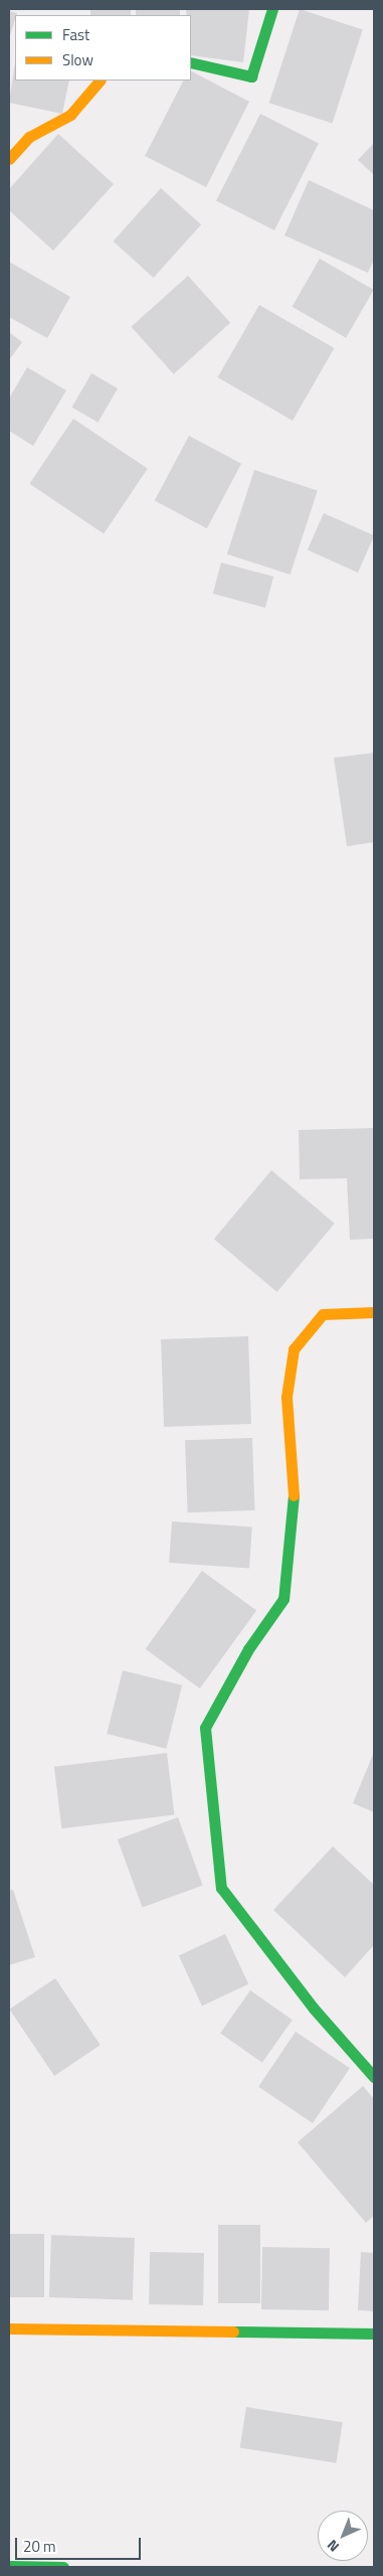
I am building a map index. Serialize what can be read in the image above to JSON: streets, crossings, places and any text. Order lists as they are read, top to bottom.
{
  "legend": ["Fast", "Slow"],
  "scale_bar": "20 m",
  "north": "bottom left"
}
